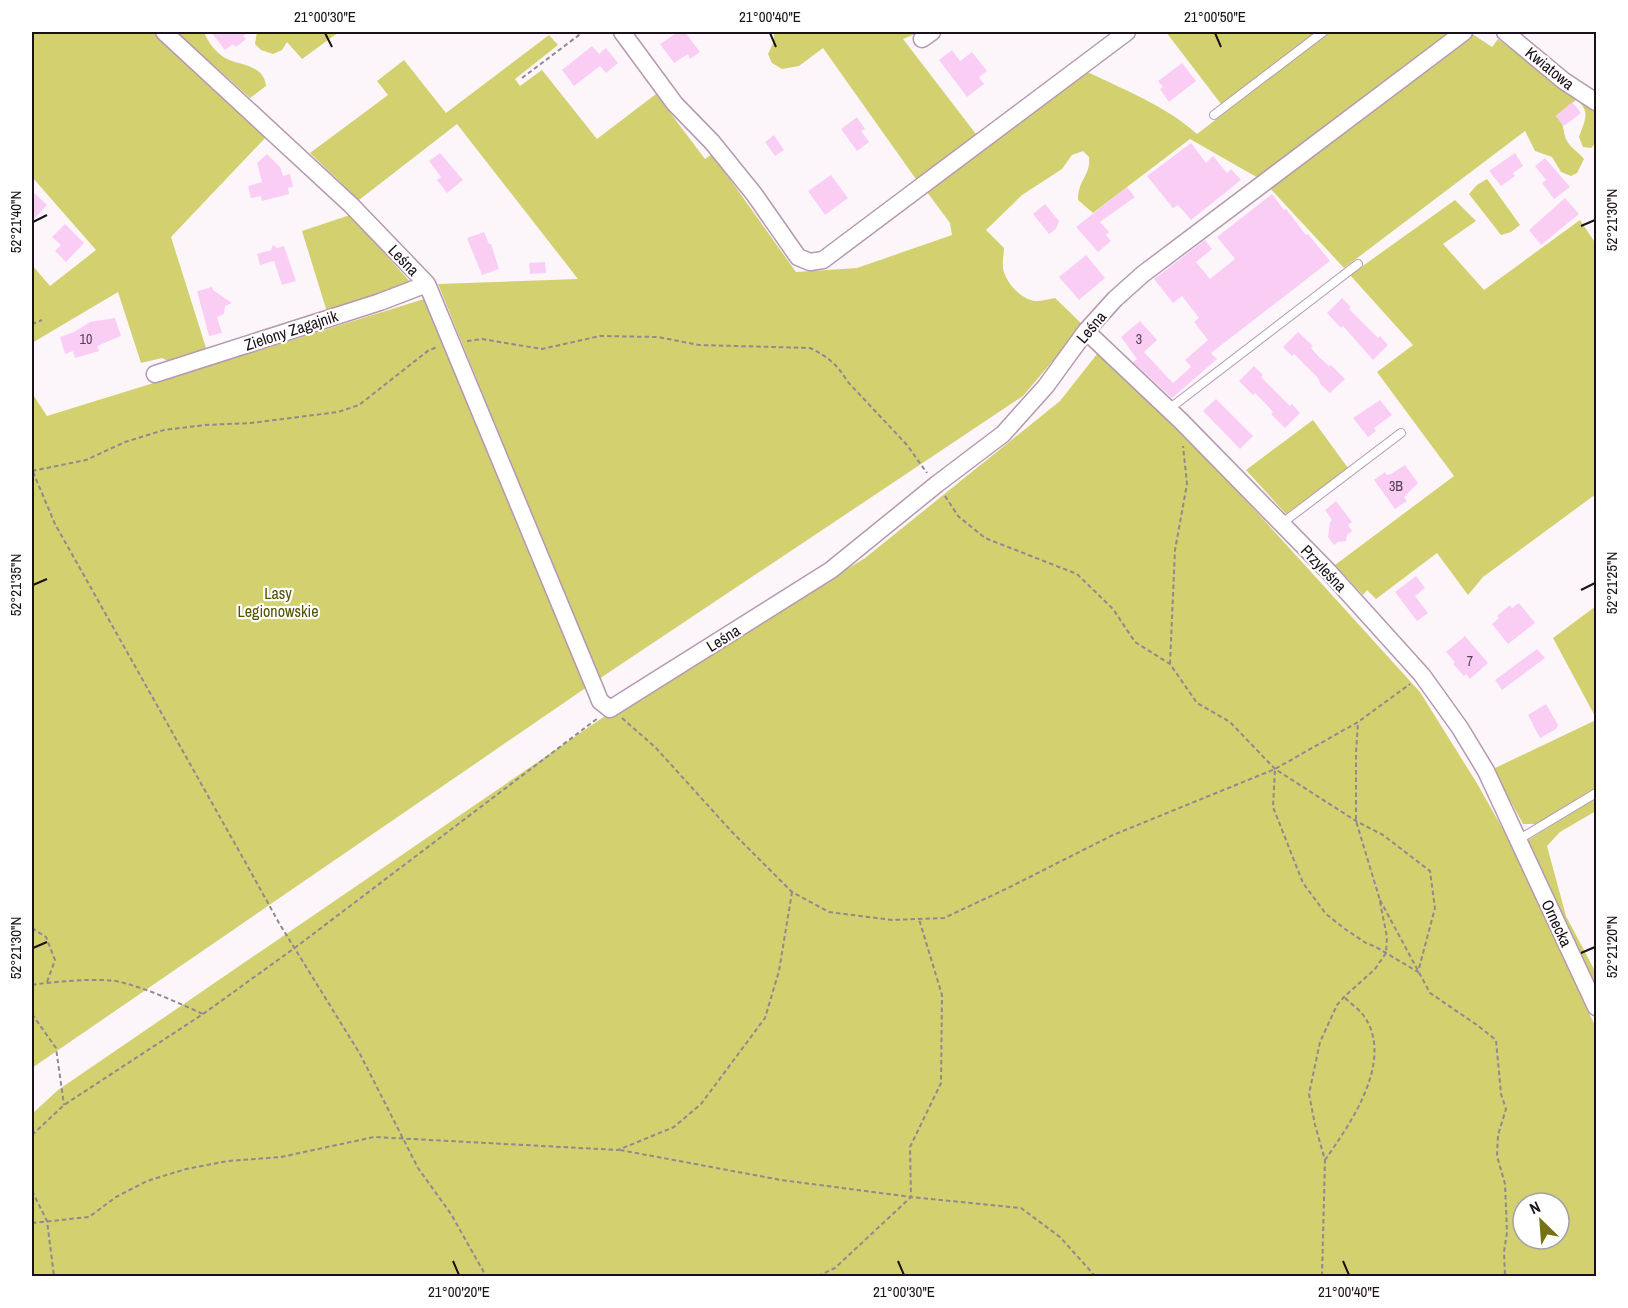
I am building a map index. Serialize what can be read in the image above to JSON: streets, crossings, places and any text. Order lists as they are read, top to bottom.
{
  "streets": {
    "street": [
      "Kwiatowa",
      "Leśna",
      "Zielony Zagajnik",
      "Przyleśna",
      "Ornecka"
    ]
  },
  "crossings": [
    ["Leśna", "Zielony Zagajnik"],
    ["Leśna", "Przyleśna"],
    ["Przyleśna", "Ornecka"]
  ],
  "parks": ["Lasy Legionowskie"],
  "house_numbers": [
    "10",
    "3",
    "3B",
    "7"
  ],
  "north": "top left",
  "coordinates": [
    "21°00'30\"E",
    "21°00'40\"E",
    "21°00'50\"E",
    "52°21'30\"N",
    "52°21'40\"N",
    "52°21'25\"N",
    "52°21'35\"N",
    "52°21'20\"N",
    "21°00'20\"E"
  ]
}
